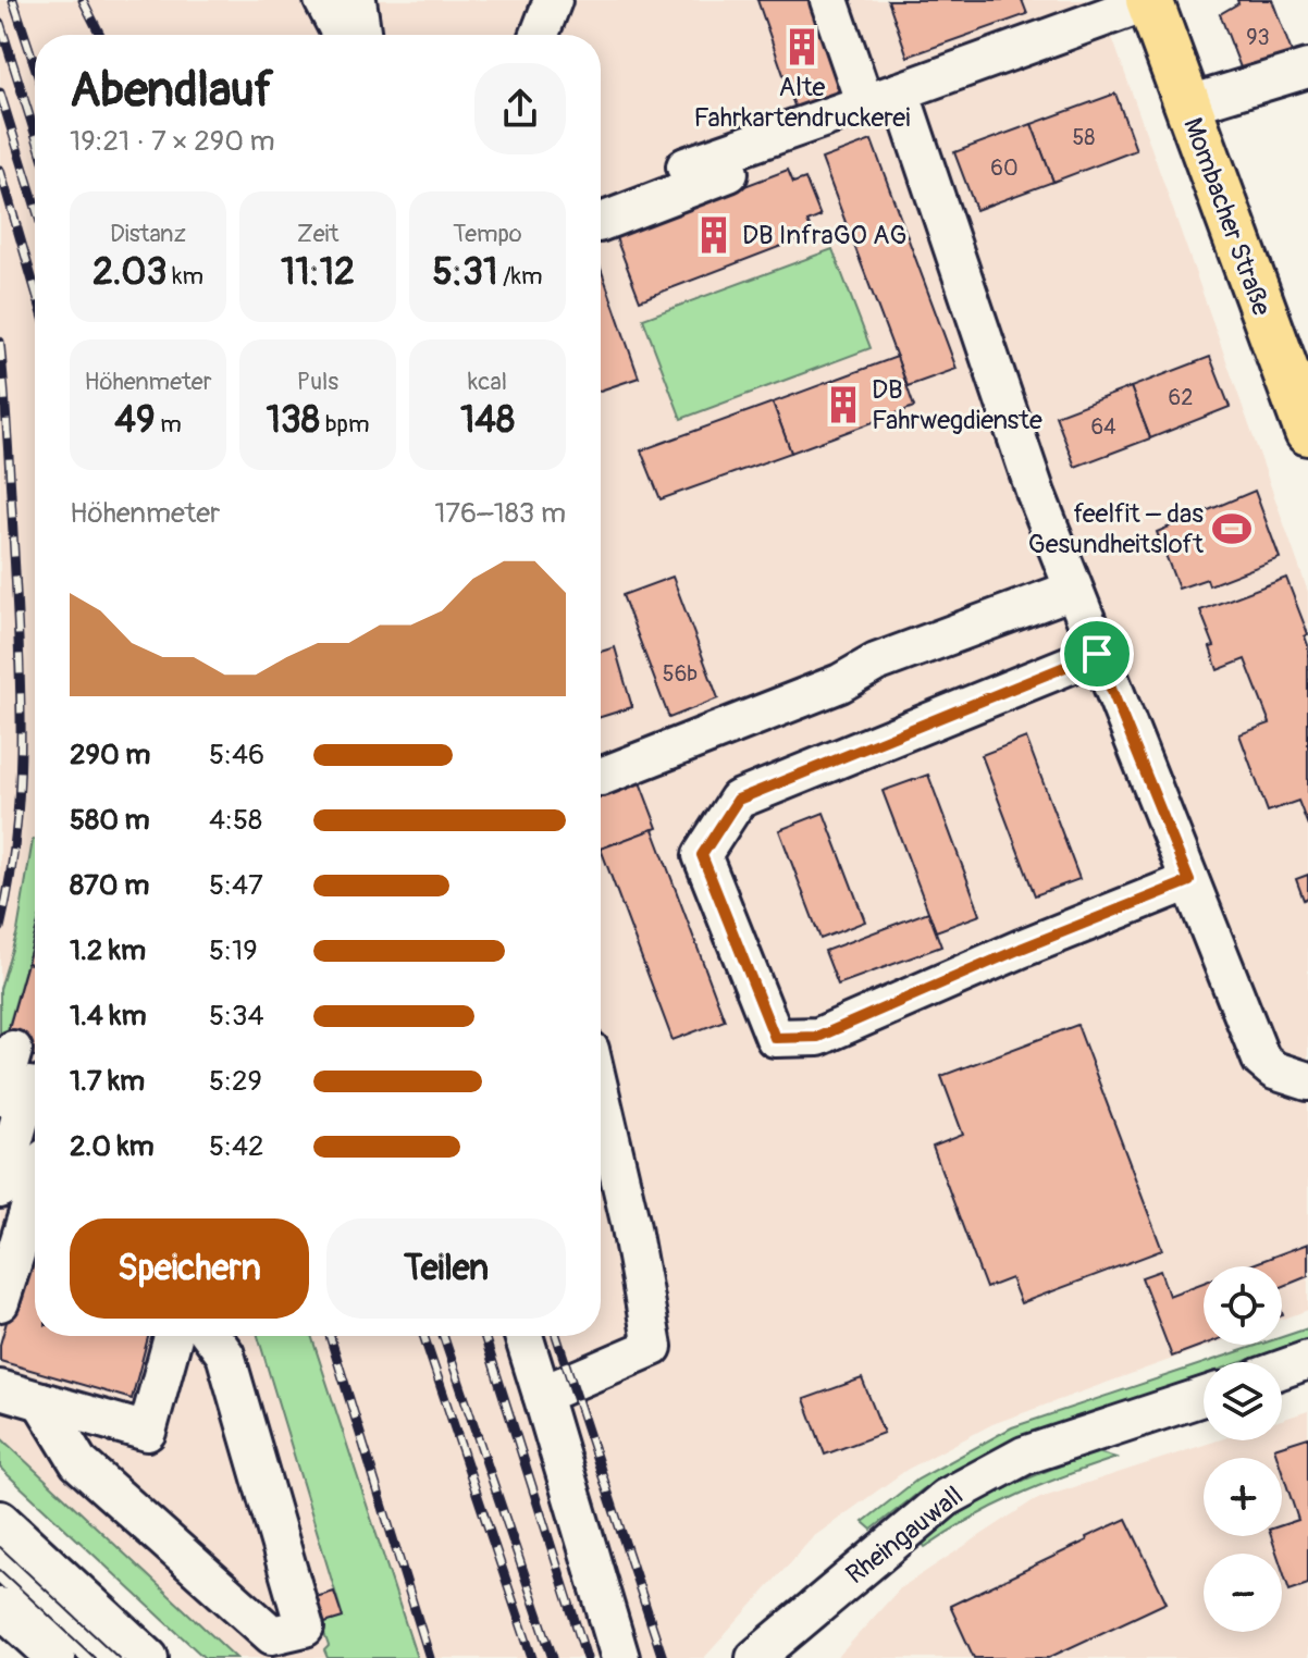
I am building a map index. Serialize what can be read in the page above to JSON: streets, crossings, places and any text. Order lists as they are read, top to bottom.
{
  "streets": {
    "main road": ["Mombacher Straße"],
    "street": ["Rheingauwall"]
  },
  "places": {
    "building": ["Alte Fahrkartendruckerei", "DB InfraGO AG", "DB Fahrwegdienste"],
    "sports": ["feelfit – das Gesundheitsloft"]
  },
  "house_numbers": [
    "93",
    "58",
    "60",
    "62",
    "64",
    "56b"
  ],
  "page": {
    "heading": ["Abendlauf", "19:21 · 7 × 290 m"],
    "stats": [
      ["Distanz", "2.03 km"],
      ["Zeit", "11:12"],
      ["Tempo", "5:31 /km"],
      ["Höhenmeter", "49 m"],
      ["Puls", "138 bpm"],
      ["kcal", "148"]
    ],
    "chart": ["Höhenmeter", "176–183 m"],
    "list": [
      {
        "name": "290 m",
        "note": "5:46"
      },
      {
        "name": "580 m",
        "note": "4:58"
      },
      {
        "name": "870 m",
        "note": "5:47"
      },
      {
        "name": "1.2 km",
        "note": "5:19"
      },
      {
        "name": "1.4 km",
        "note": "5:34"
      },
      {
        "name": "1.7 km",
        "note": "5:29"
      },
      {
        "name": "2.0 km",
        "note": "5:42"
      }
    ],
    "buttons": ["Speichern", "Teilen"],
    "map_buttons": ["+", "−"]
  }
}
